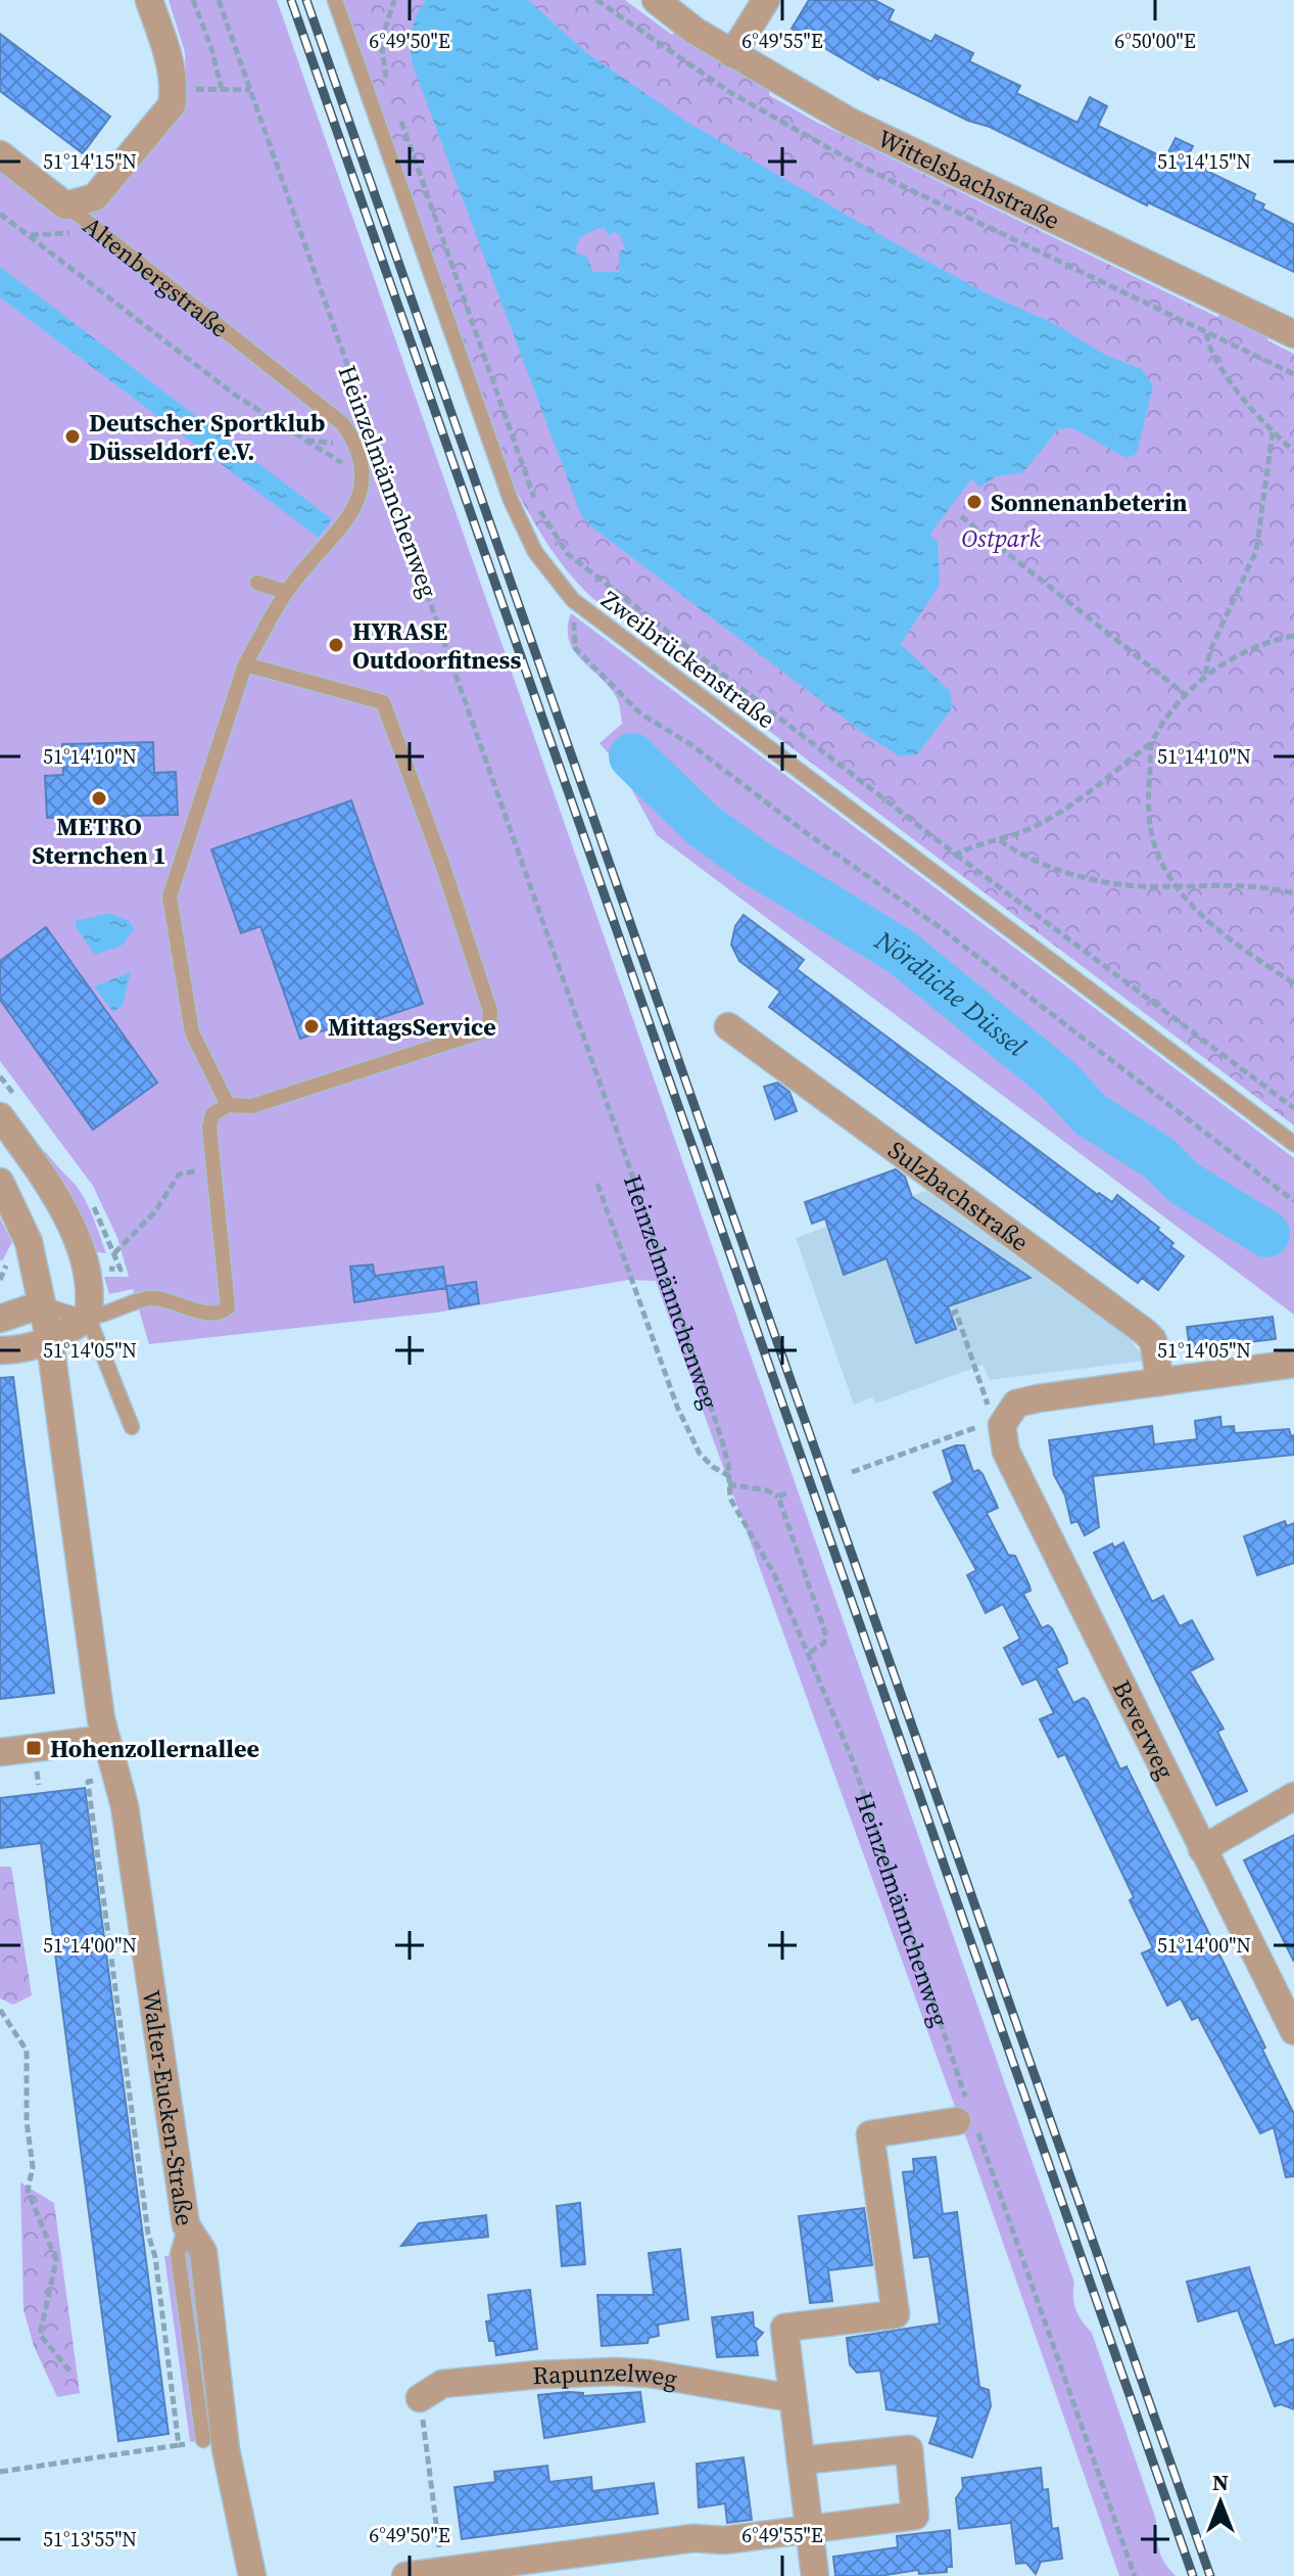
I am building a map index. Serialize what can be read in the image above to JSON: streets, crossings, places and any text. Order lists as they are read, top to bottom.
{
  "streets": {
    "street": [
      "Wittelsbachstraße",
      "Altenbergstraße",
      "Sulzbachstraße",
      "Beverweg",
      "Walter-Eucken-Straße",
      "Rapunzelweg"
    ],
    "lane": ["Zweibrückenstraße"],
    "path": ["Heinzelmännchenweg"]
  },
  "water": ["Nördliche Düssel"],
  "parks": ["Ostpark"],
  "places": {
    "other": [
      "Deutscher Sportklub Düsseldorf e.V.",
      "Sonnenanbeterin",
      "HYRASE Outdoorfitness",
      "METRO Sternchen 1",
      "MittagsService"
    ],
    "transit": ["Hohenzollernallee"]
  },
  "north": "top",
  "coordinates": [
    "6°49'50\"E",
    "6°49'55\"E",
    "6°50'00\"E",
    "51°14'15\"N",
    "51°14'10\"N",
    "51°14'05\"N",
    "51°14'00\"N",
    "51°13'55\"N"
  ]
}
